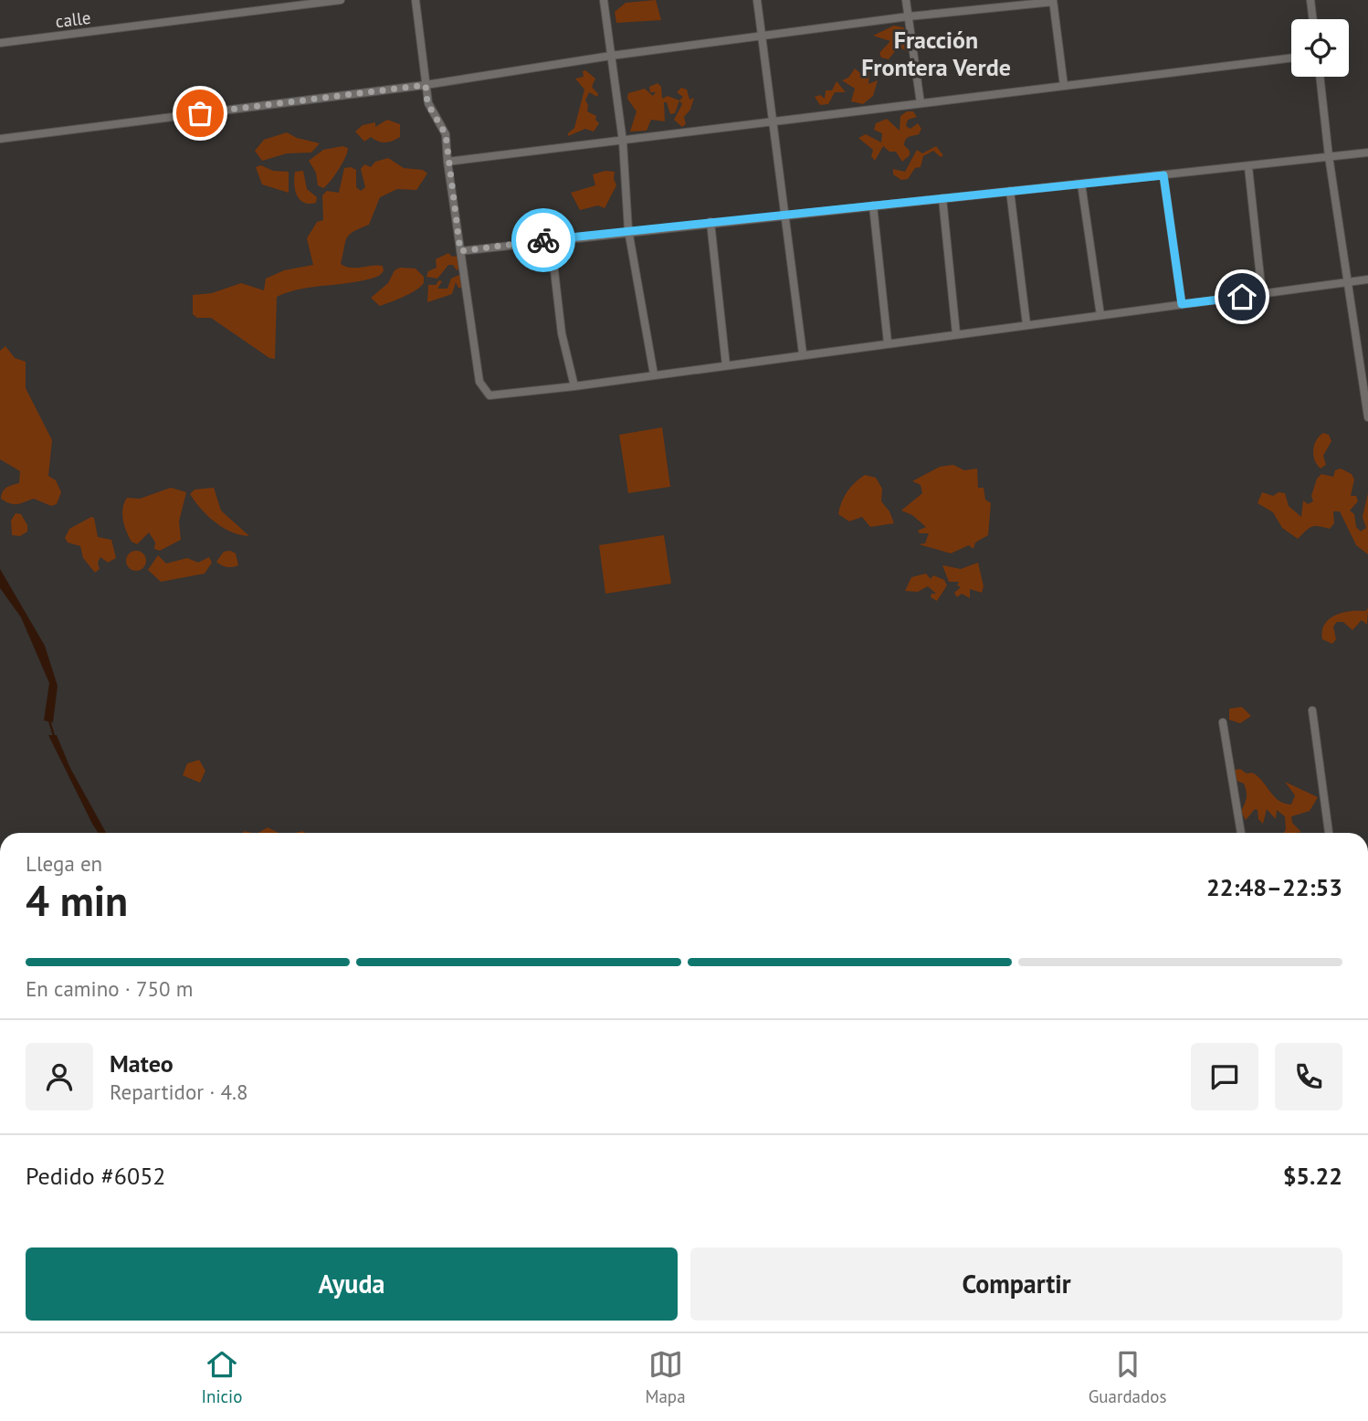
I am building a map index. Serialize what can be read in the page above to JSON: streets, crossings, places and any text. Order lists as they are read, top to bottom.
{
  "streets": {
    "street": ["calle"]
  },
  "districts": ["Fracción Frontera Verde"],
  "page": {
    "heading": ["4 min", "Llega en", "22:48–22:53"],
    "panel": [
      "Mateo",
      "Repartidor · 4.8",
      "Pedido #6052",
      "$5.22"
    ],
    "bar": "En camino · 750 m",
    "buttons": ["Ayuda", "Compartir"],
    "tabs": ["Inicio", "Mapa", "Guardados"]
  }
}
